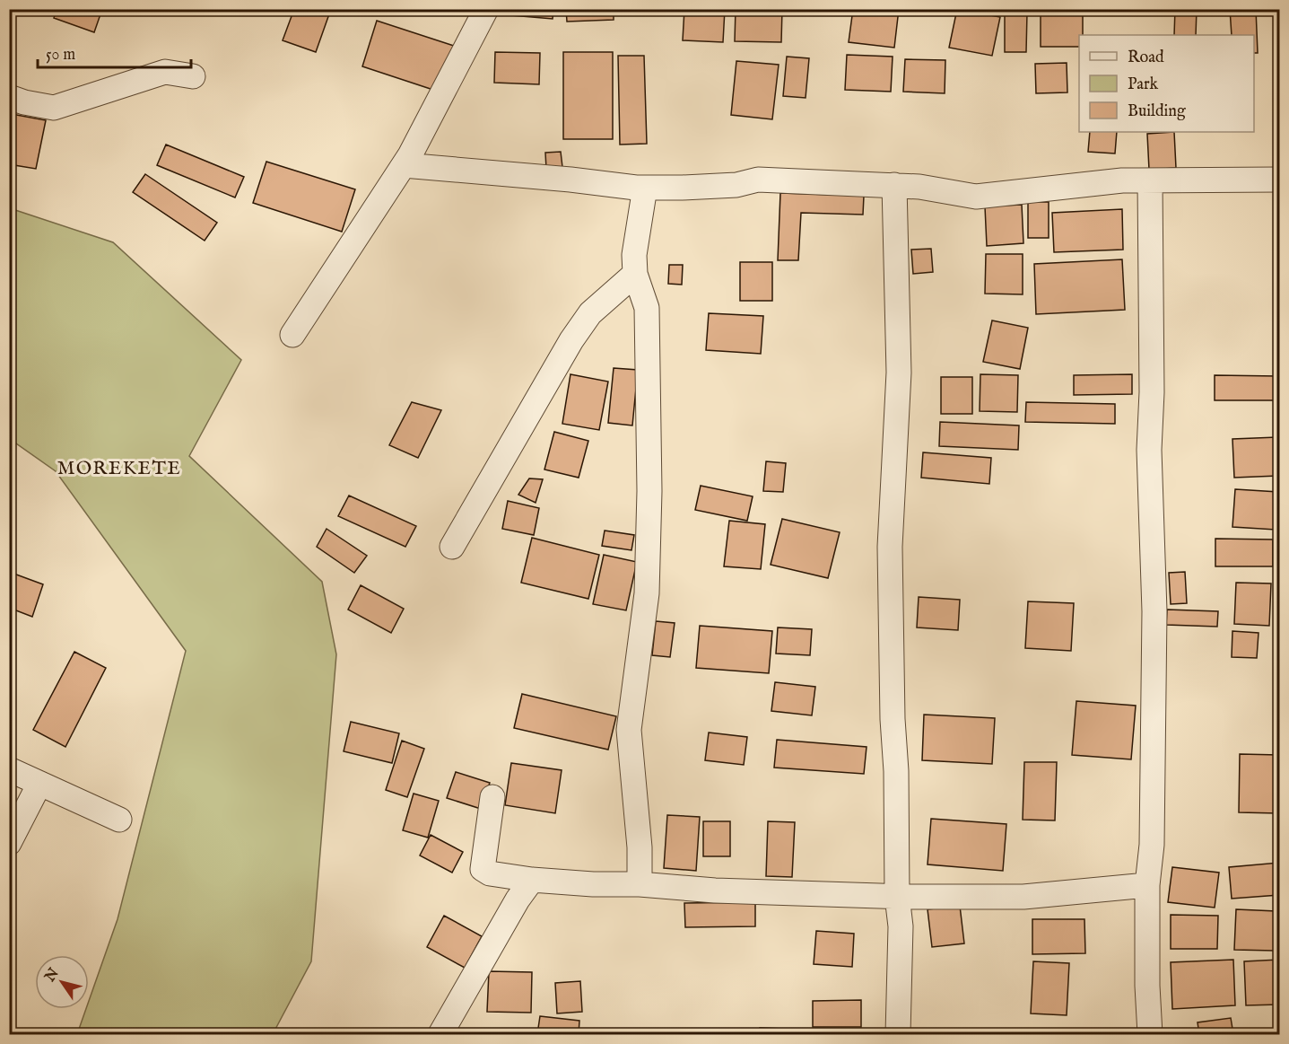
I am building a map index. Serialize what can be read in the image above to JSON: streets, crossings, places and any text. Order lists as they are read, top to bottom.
{
  "districts": ["MOREKETE"],
  "legend": ["Road", "Park", "Building"],
  "scale_bar": "50 m",
  "north": "top left"
}
